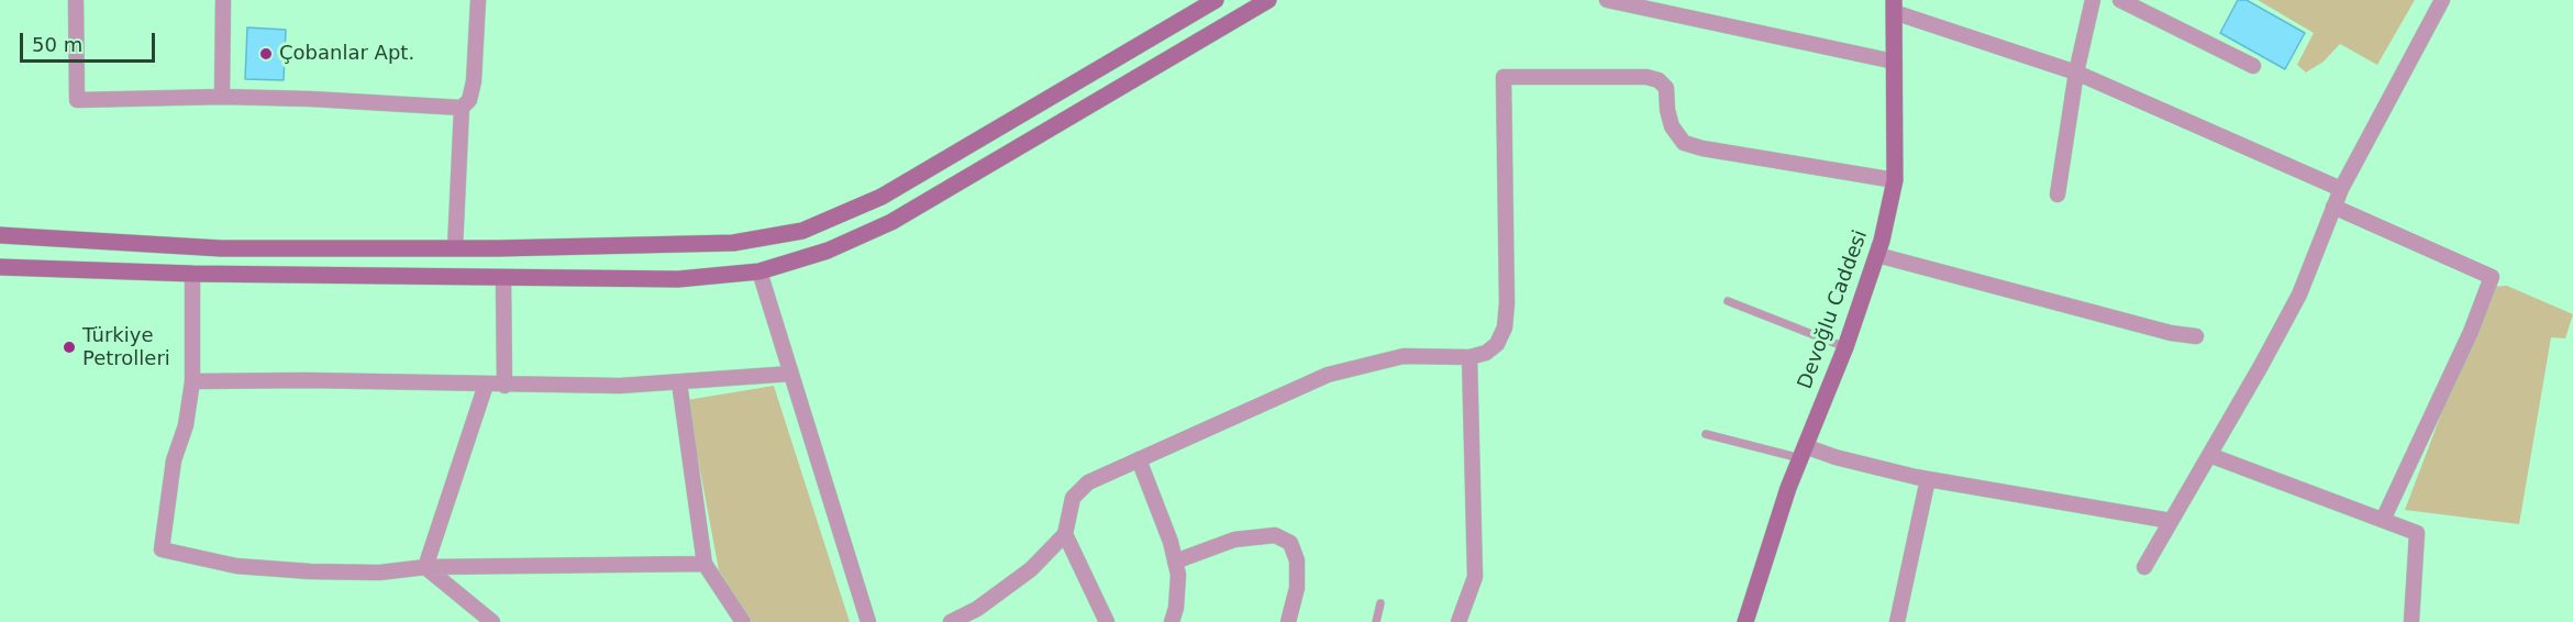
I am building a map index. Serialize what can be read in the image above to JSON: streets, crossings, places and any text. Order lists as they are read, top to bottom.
{
  "streets": {
    "street": ["Devoğlu Caddesi"]
  },
  "places": ["Çobanlar Apt.", "Türkiye Petrolleri"],
  "scale_bar": "50 m"
}
